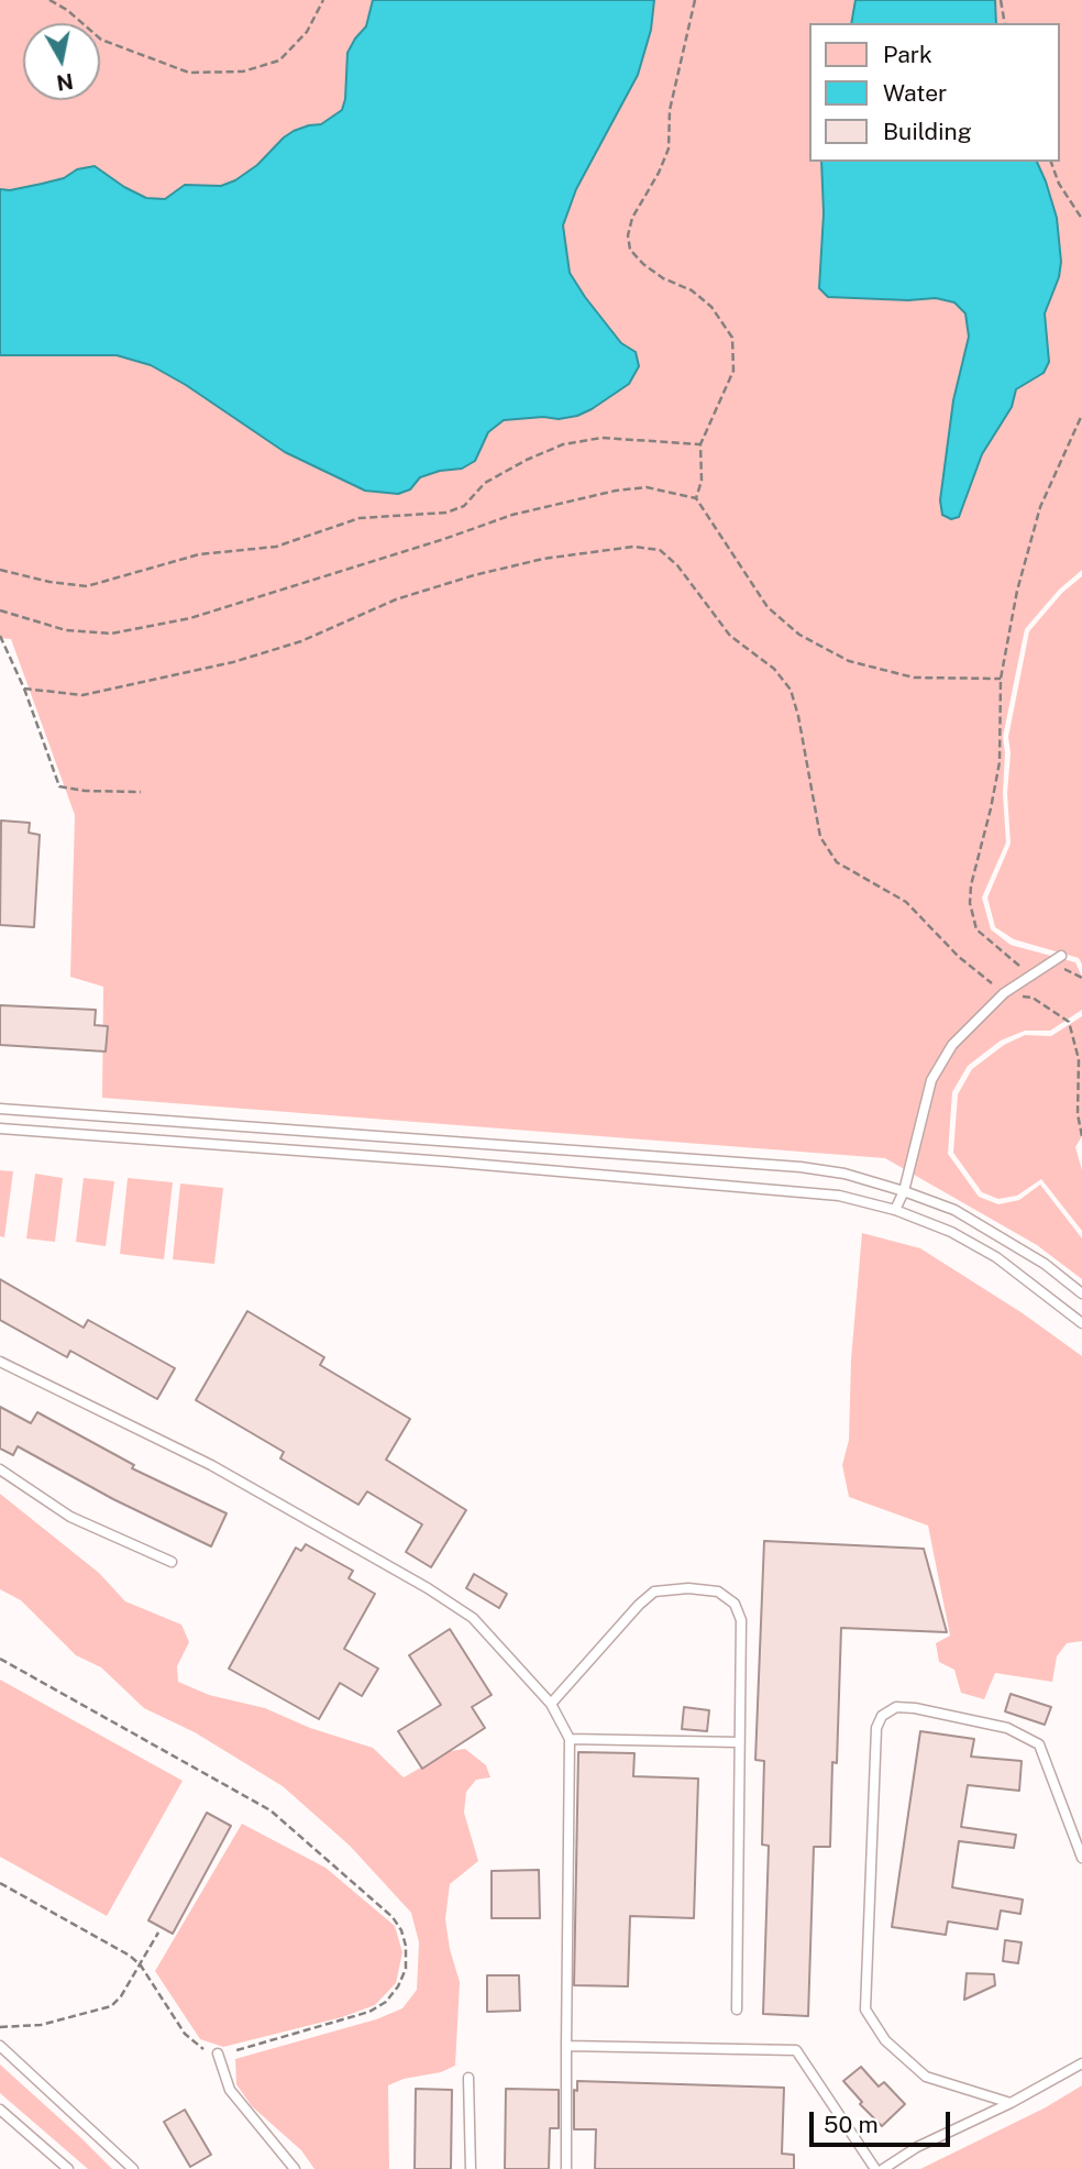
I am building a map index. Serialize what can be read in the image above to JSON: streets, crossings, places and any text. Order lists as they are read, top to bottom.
{
  "legend": ["Park", "Water", "Building"],
  "scale_bar": "50 m",
  "north": "bottom"
}
